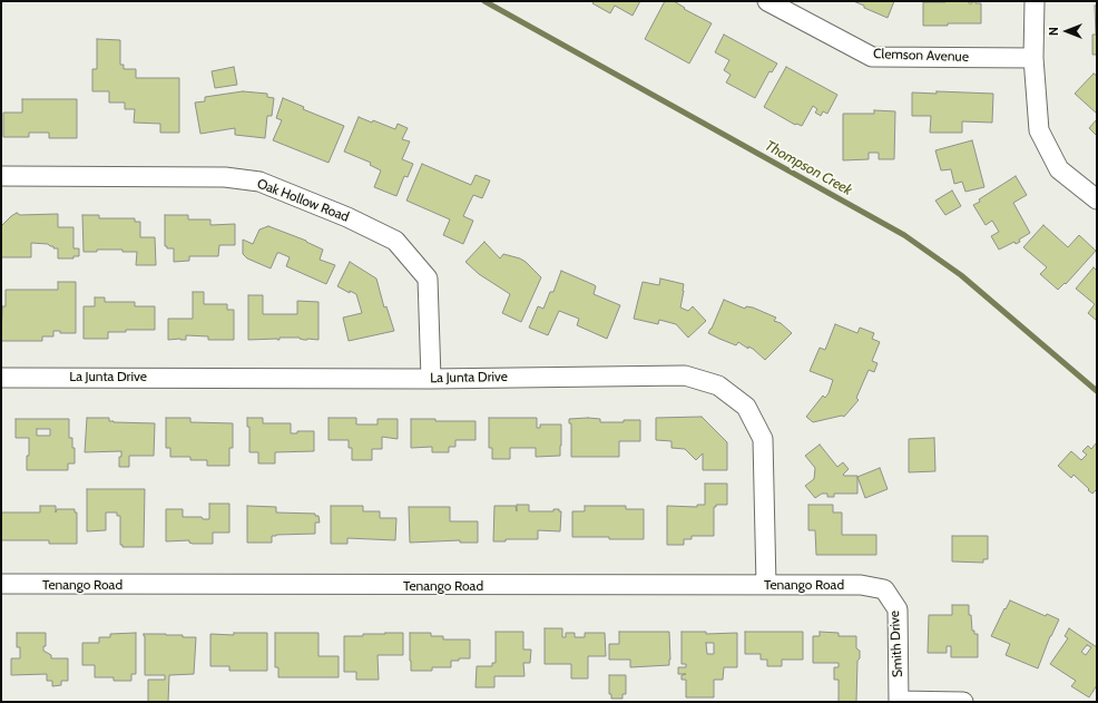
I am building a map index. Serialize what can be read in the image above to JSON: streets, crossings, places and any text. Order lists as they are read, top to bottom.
{
  "streets": {
    "street": [
      "Clemson Avenue",
      "Oak Hollow Road",
      "La Junta Drive",
      "Tenango Road",
      "Smith Drive"
    ]
  },
  "crossings": [
    ["Oak Hollow Road", "La Junta Drive"],
    ["La Junta Drive", "Tenango Road"],
    ["Tenango Road", "Smith Drive"]
  ],
  "water": ["Thompson Creek"],
  "north": "left"
}
